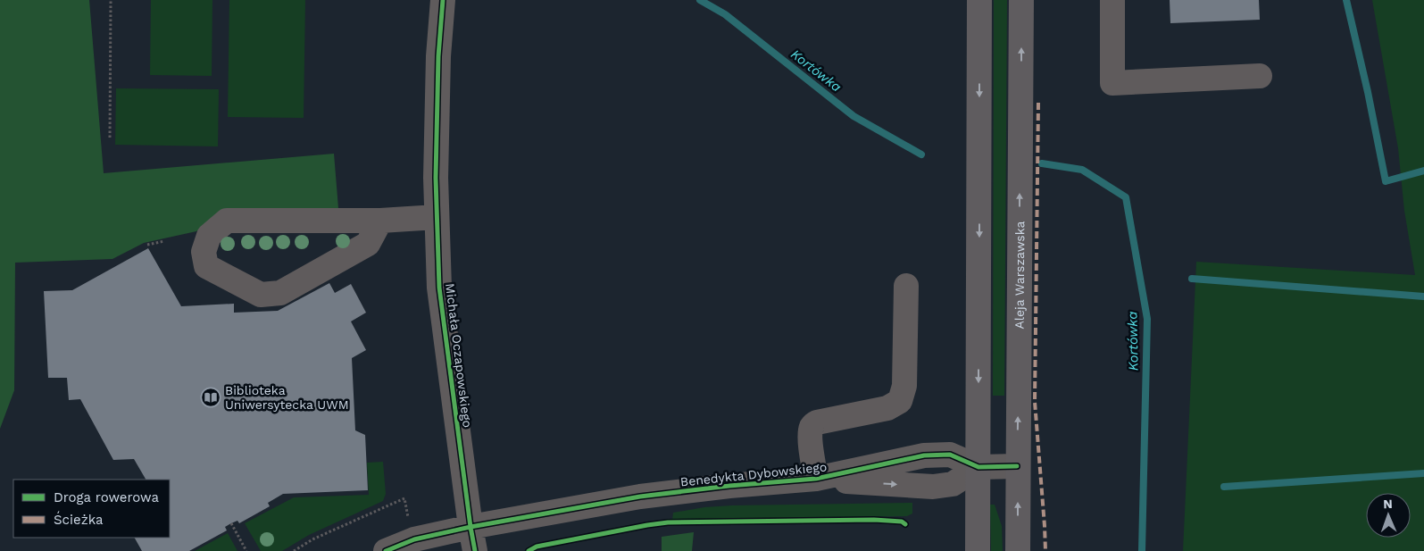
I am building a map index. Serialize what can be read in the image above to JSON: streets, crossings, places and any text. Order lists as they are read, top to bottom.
{
  "streets": {
    "main road": ["Aleja Warszawska"],
    "street": ["Michała Oczapowskiego", "Benedykta Dybowskiego"]
  },
  "crossings": [
    ["Michała Oczapowskiego", "Benedykta Dybowskiego"]
  ],
  "water": ["Kortówka"],
  "places": {
    "library": ["Biblioteka Uniwersytecka UWM"]
  },
  "legend": ["Droga rowerowa", "Ścieżka"],
  "north": "top"
}
